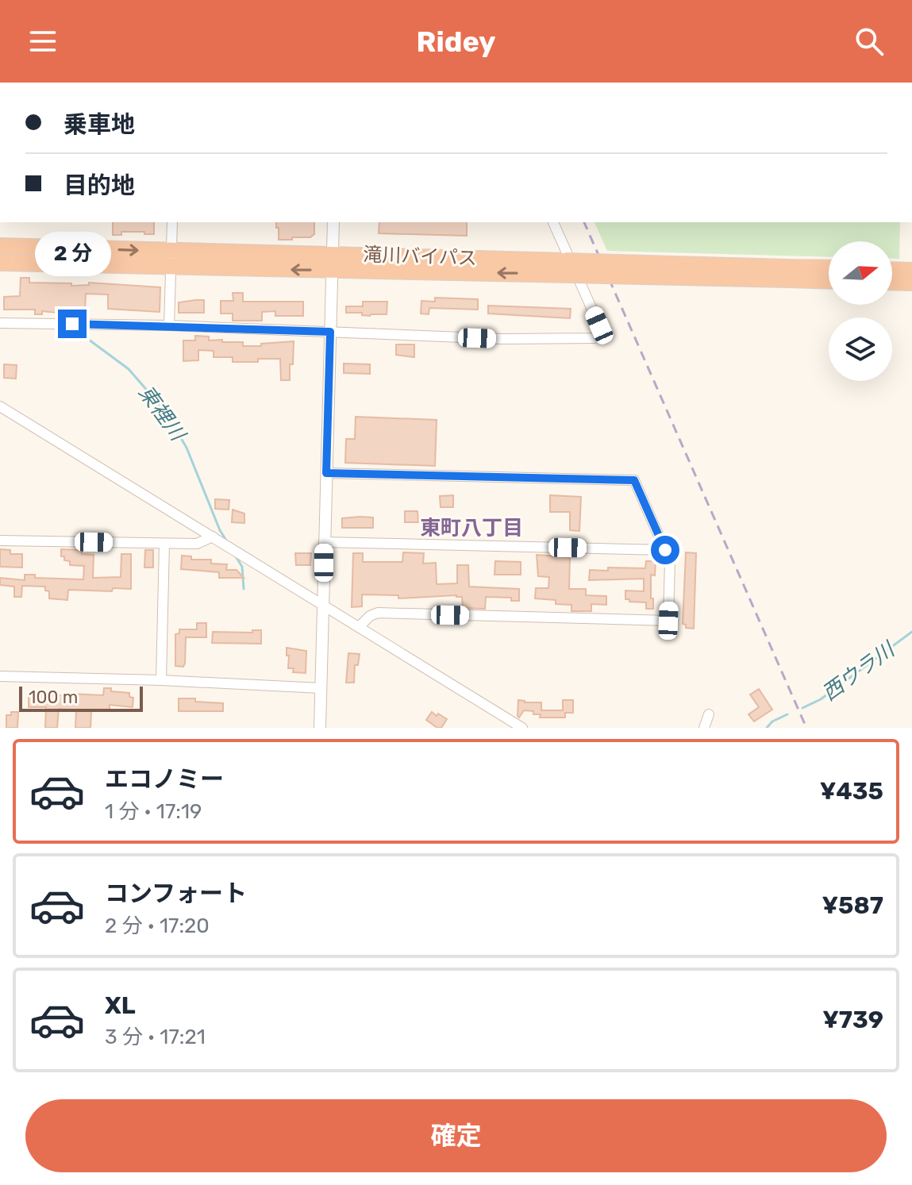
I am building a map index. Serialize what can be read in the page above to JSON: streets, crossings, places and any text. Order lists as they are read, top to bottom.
{
  "streets": {
    "highway": ["滝川バイパス"]
  },
  "districts": ["東町八丁目"],
  "water": ["東裡川", "西ウラ川"],
  "scale_bar": "100 m",
  "north": "right",
  "page": {
    "header": "Ridey",
    "banner": ["乗車地", "目的地"],
    "bubble": "2 分",
    "scale": "100 m",
    "list": [
      {
        "name": "エコノミー",
        "note": "1 分 · 17:19",
        "value": "¥435"
      },
      {
        "name": "コンフォート",
        "note": "2 分 · 17:20",
        "value": "¥587"
      },
      {
        "name": "XL",
        "note": "3 分 · 17:21",
        "value": "¥739"
      }
    ],
    "buttons": "確定"
  }
}
